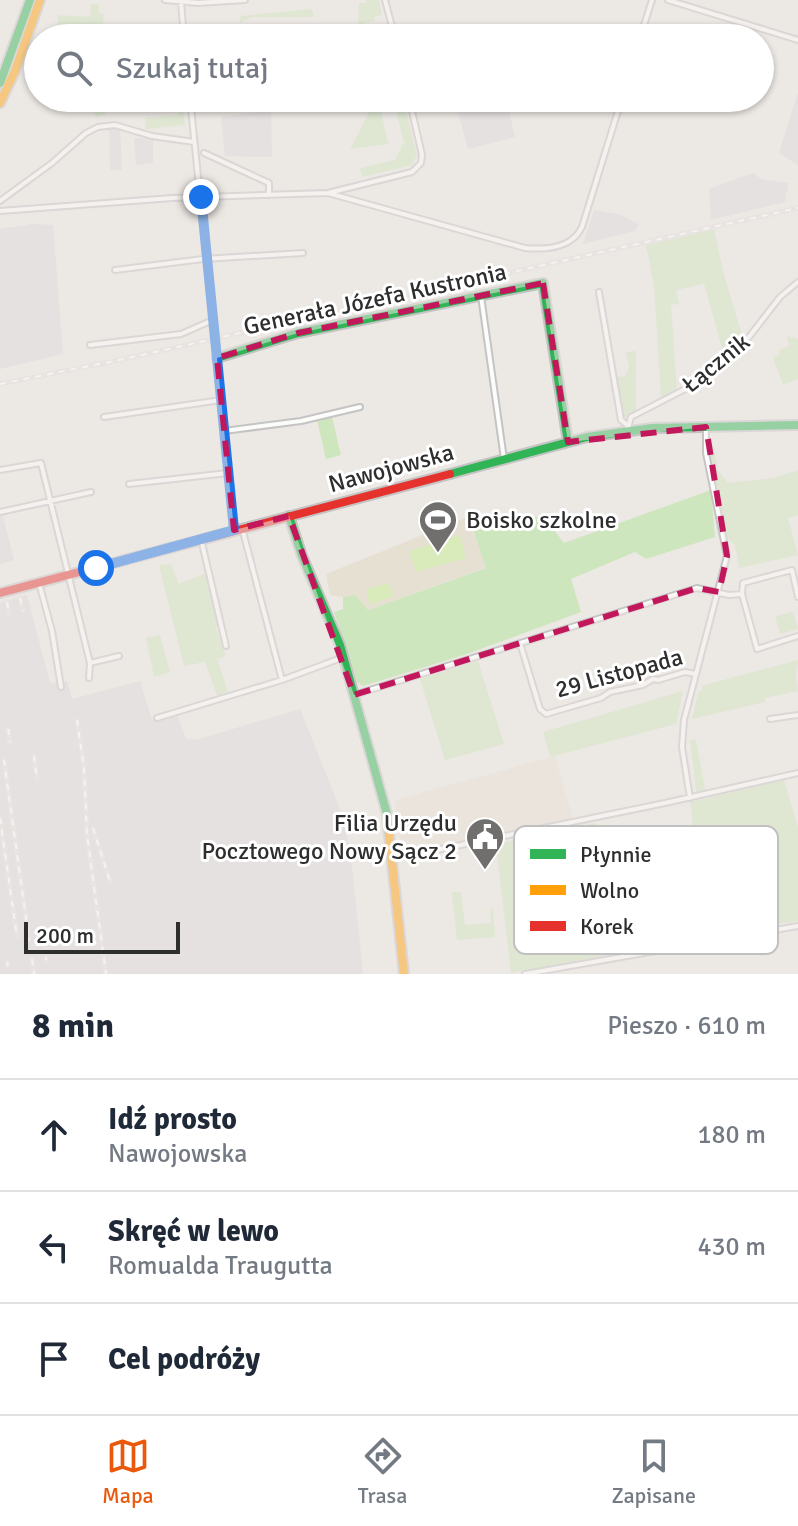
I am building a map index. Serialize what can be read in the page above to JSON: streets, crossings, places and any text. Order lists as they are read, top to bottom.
{
  "streets": {
    "street": [
      "Generała Józefa Kustronia",
      "Łącznik",
      "Nawojowska",
      "29 Listopada"
    ]
  },
  "crossings": [
    ["Generała Józefa Kustronia", "Nawojowska"],
    ["Łącznik", "Nawojowska"],
    ["Nawojowska", "29 Listopada"]
  ],
  "places": {
    "sports": ["Boisko szkolne"],
    "public building": ["Filia Urzędu Pocztowego Nowy Sącz 2"]
  },
  "legend": ["Płynnie", "Wolno", "Korek"],
  "scale_bar": "200 m",
  "page": {
    "search": "Szukaj tutaj",
    "scale": "200 m",
    "heading": ["8 min", "Pieszo · 610 m"],
    "list": [
      ["Idź prosto", "Nawojowska", "180 m"],
      ["Skręć w lewo", "Romualda Traugutta", "430 m"],
      "Cel podróży"
    ],
    "nav": ["Mapa", "Trasa", "Zapisane"]
  }
}
